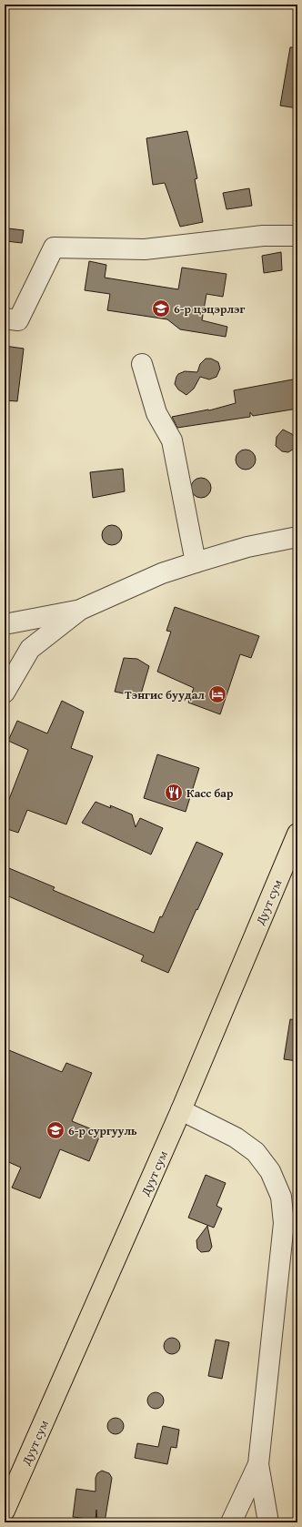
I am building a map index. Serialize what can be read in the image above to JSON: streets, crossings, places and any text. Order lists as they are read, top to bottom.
{
  "streets": {
    "main road": ["Дуут сум"]
  },
  "places": {
    "school or university": ["6-р цэцэрлэг", "6-р сургууль"],
    "hotel": ["Тэнгис буудал"],
    "restaurant": ["Касс бар"]
  }
}
